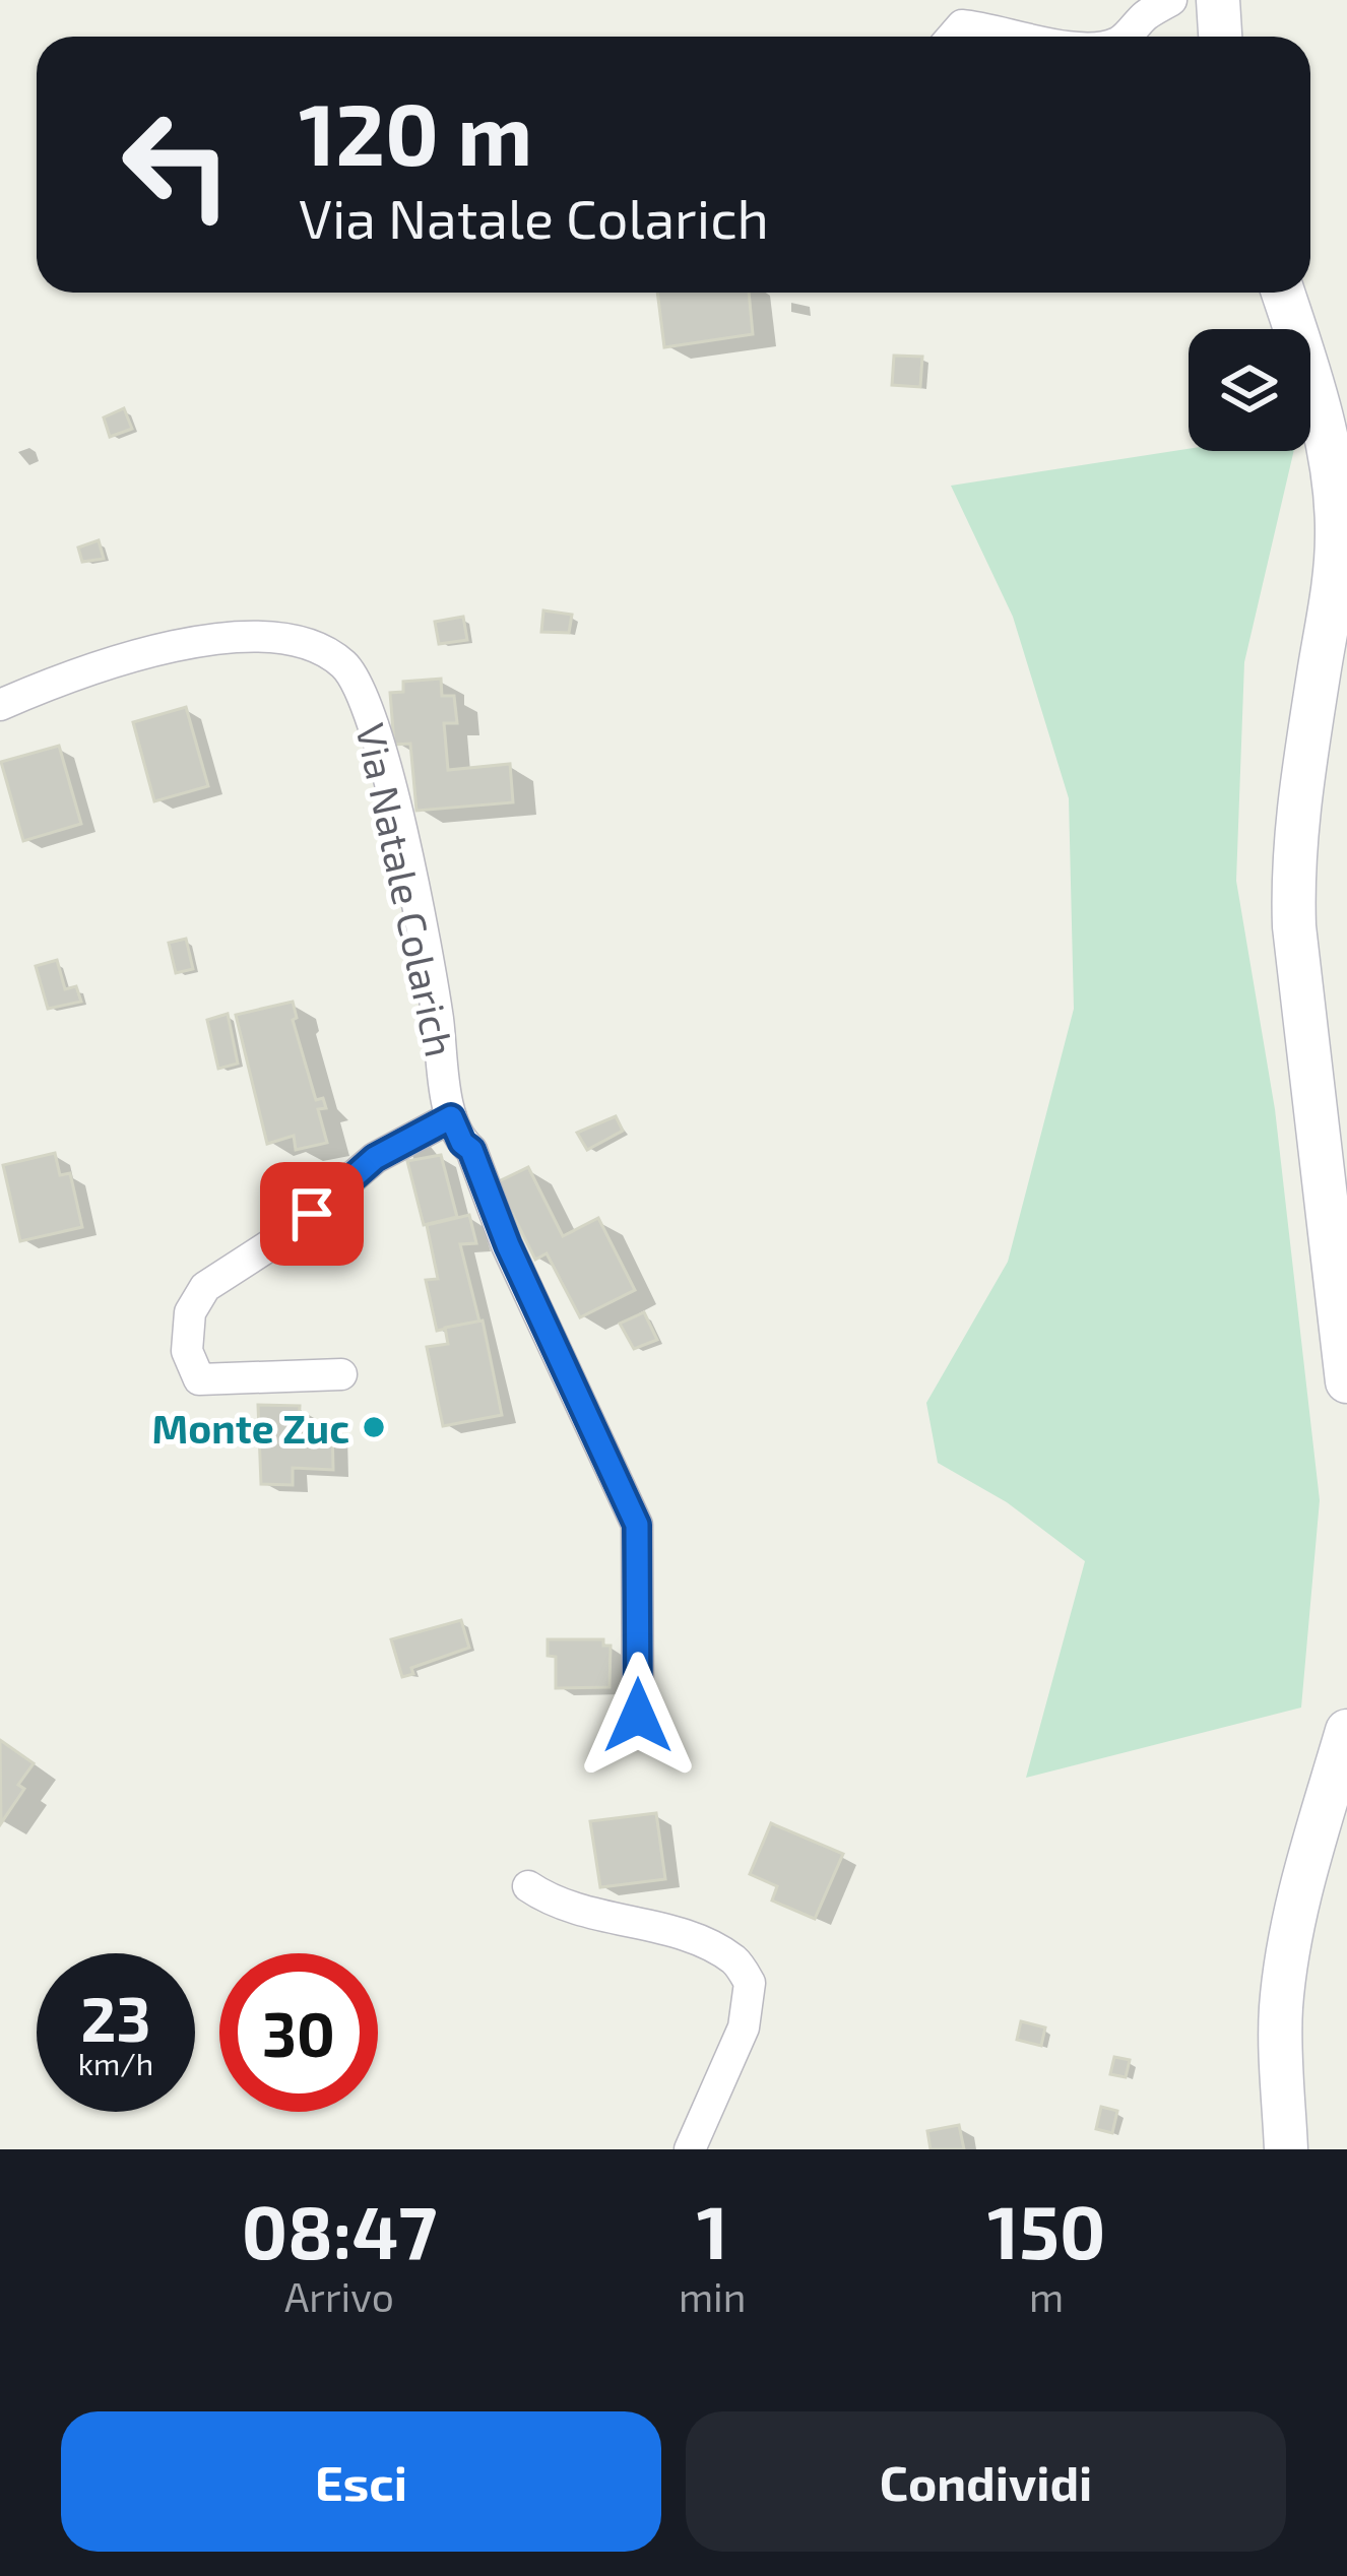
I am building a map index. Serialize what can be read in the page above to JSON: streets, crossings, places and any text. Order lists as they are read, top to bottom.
{
  "streets": {
    "street": ["Via Natale Colarich"]
  },
  "places": ["Monte Zuc"],
  "page": {
    "turn": ["120 m", "Via Natale Colarich"],
    "speed": "23 km/h",
    "limit": "30",
    "eta": [
      "08:47",
      "Arrivo",
      "1",
      "min",
      "150",
      "m"
    ],
    "buttons": ["Esci", "Condividi"]
  }
}
